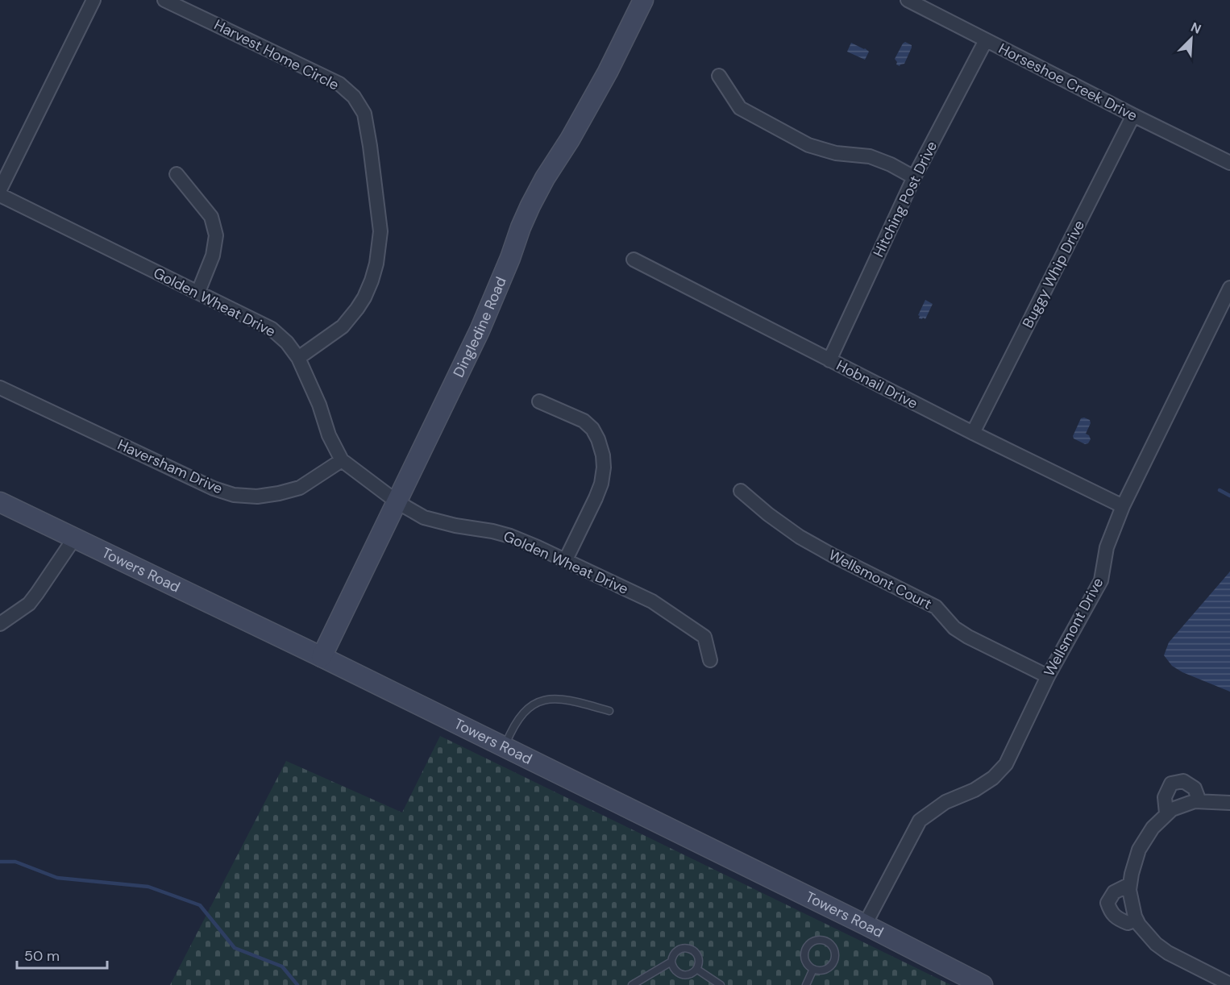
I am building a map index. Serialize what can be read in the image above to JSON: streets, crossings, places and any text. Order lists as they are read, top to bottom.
{
  "streets": {
    "main road": ["Dingledine Road", "Towers Road"],
    "street": [
      "Harvest Home Circle",
      "Horseshoe Creek Drive",
      "Hitching Post Drive",
      "Buggy Whip Drive",
      "Golden Wheat Drive",
      "Hobnail Drive",
      "Haversham Drive",
      "Wellsmont Court",
      "Wellsmont Drive"
    ]
  },
  "crossings": [
    ["Harvest Home Circle", "Golden Wheat Drive"],
    ["Horseshoe Creek Drive", "Hitching Post Drive"],
    ["Horseshoe Creek Drive", "Buggy Whip Drive"],
    ["Hitching Post Drive", "Hobnail Drive"],
    ["Buggy Whip Drive", "Hobnail Drive"],
    ["Golden Wheat Drive", "Dingledine Road"],
    ["Golden Wheat Drive", "Haversham Drive"],
    ["Dingledine Road", "Towers Road"],
    ["Hobnail Drive", "Wellsmont Drive"],
    ["Towers Road", "Wellsmont Drive"],
    ["Wellsmont Court", "Wellsmont Drive"]
  ],
  "scale_bar": "50 m",
  "north": "top right"
}
